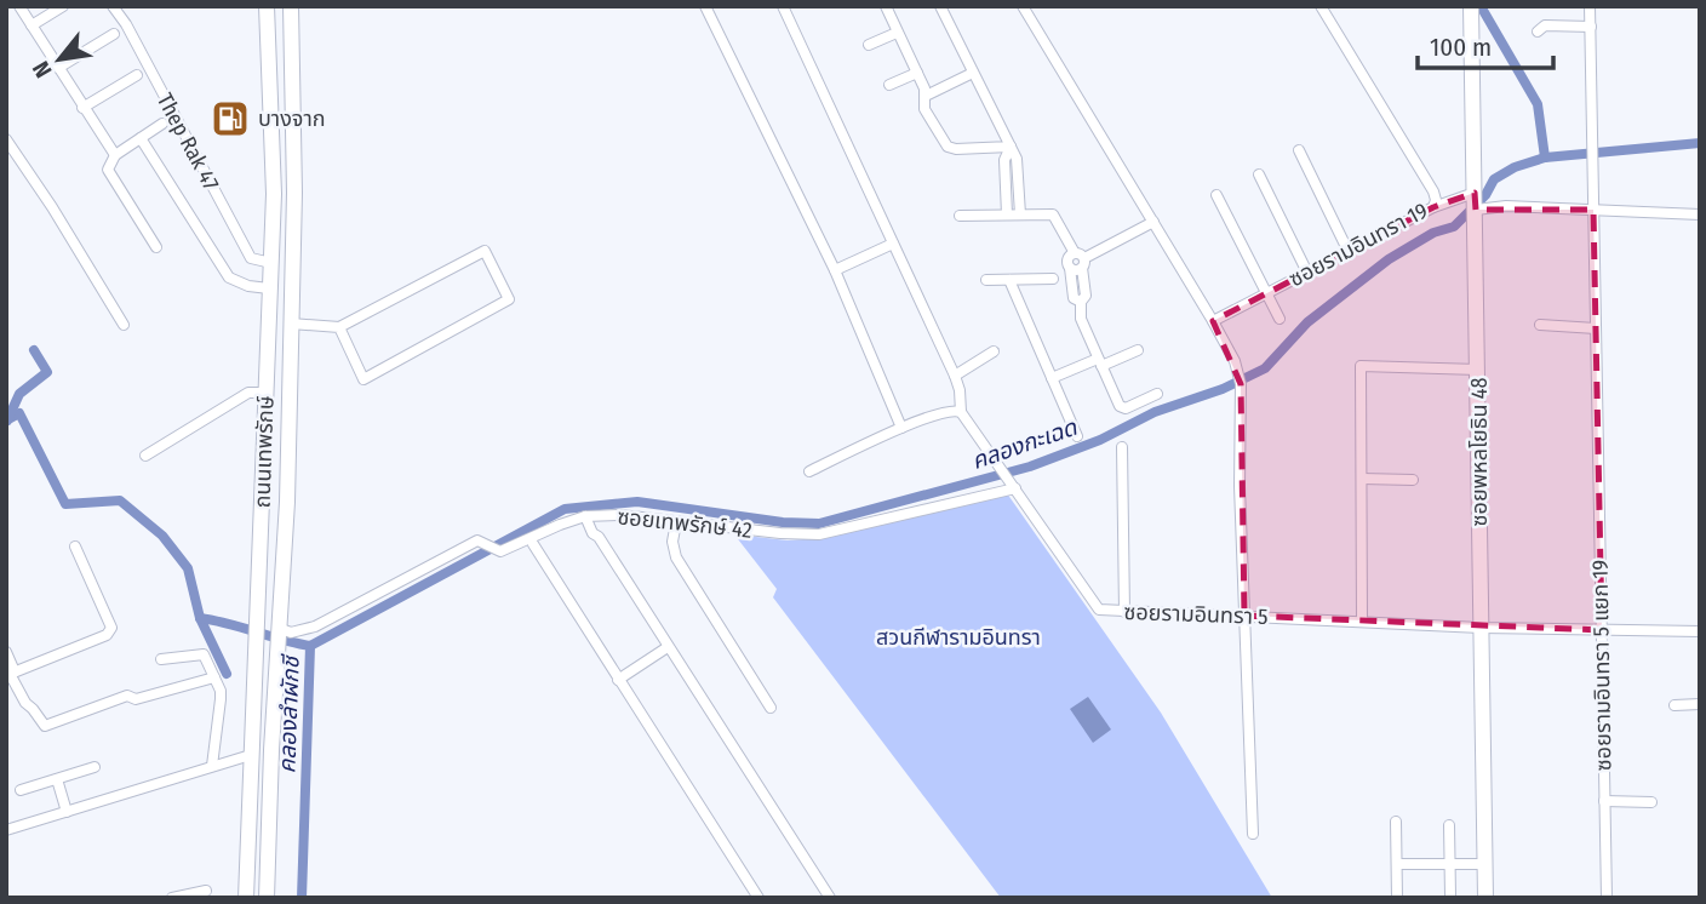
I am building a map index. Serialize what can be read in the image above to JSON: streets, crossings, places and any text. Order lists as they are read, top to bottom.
{
  "streets": {
    "main road": ["ถนนเทพรักษ์", "ซอยพหลโยธิน 48"],
    "street": [
      "Thep Rak 47",
      "ซอยรามอินทรา 19",
      "ซอยเทพรักษ์ 42",
      "ซอยรามอินทรา 5",
      "ซอยรามอินทรา 5 แยก 19"
    ]
  },
  "crossings": [
    ["Thep Rak 47", "ถนนเทพรักษ์"],
    ["ถนนเทพรักษ์", "ซอยเทพรักษ์ 42"],
    ["ซอยพหลโยธิน 48", "ซอยรามอินทรา 5"],
    ["ซอยเทพรักษ์ 42", "ซอยรามอินทรา 5"],
    ["ซอยรามอินทรา 5", "ซอยรามอินทรา 5 แยก 19"]
  ],
  "water": ["คลองกะเฉด", "คลองลำผักชี"],
  "parks": ["สวนกีฬารามอินทรา"],
  "places": {
    "fuel station": ["บางจาก"]
  },
  "scale_bar": "100 m",
  "north": "bottom left"
}
